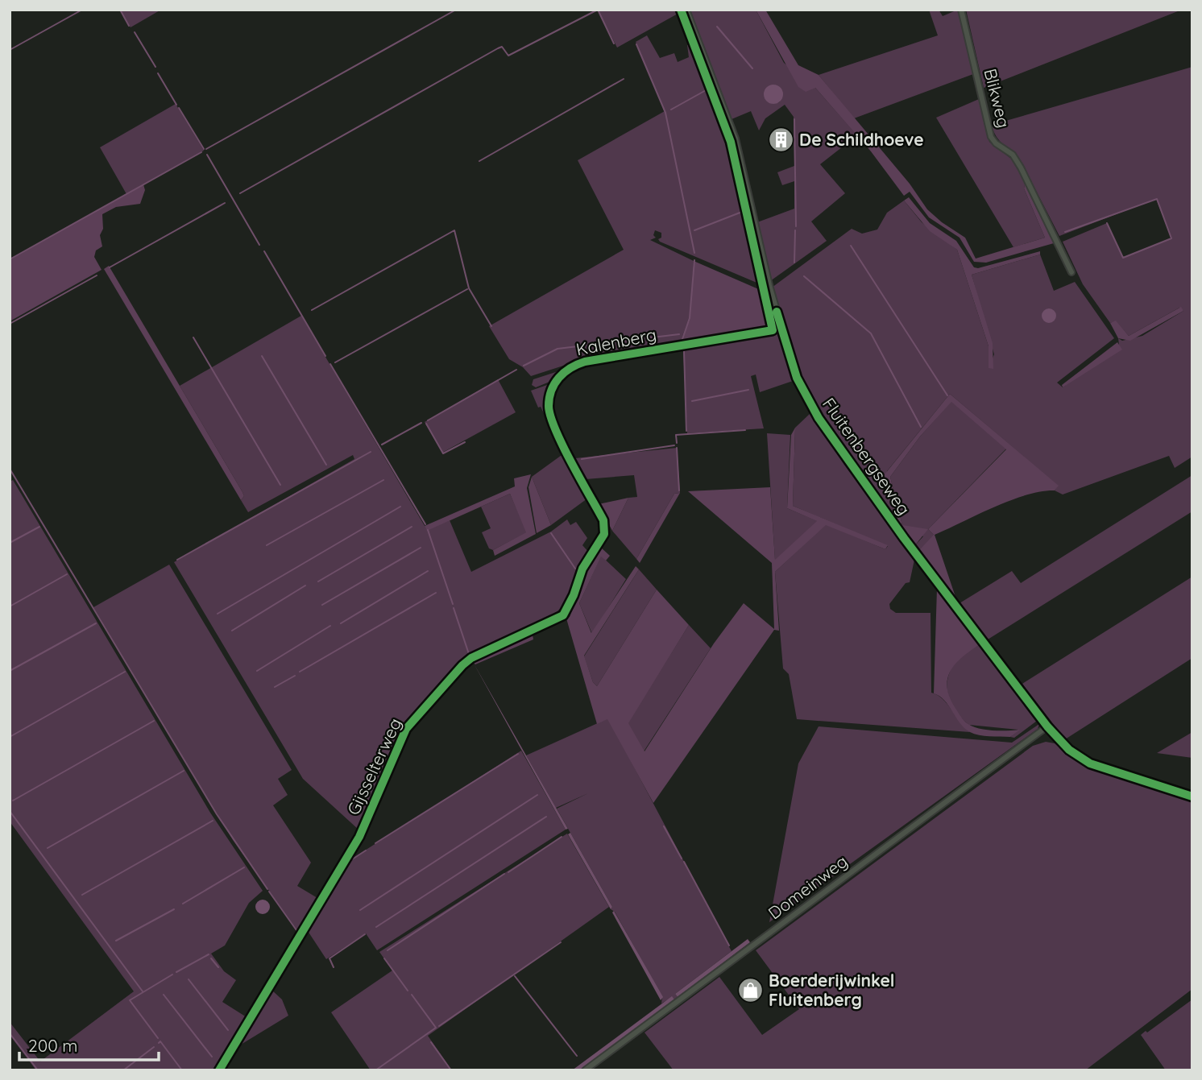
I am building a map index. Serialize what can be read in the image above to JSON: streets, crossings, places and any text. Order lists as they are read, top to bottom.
{
  "streets": {
    "street": [
      "Blikweg",
      "Kalenberg",
      "Fluitenbergseweg",
      "Gijsselterweg",
      "Domeinweg"
    ]
  },
  "crossings": [
    ["Kalenberg", "Fluitenbergseweg"],
    ["Kalenberg", "Gijsselterweg"],
    ["Fluitenbergseweg", "Domeinweg"]
  ],
  "places": {
    "building": ["De Schildhoeve"],
    "shop": ["Boerderijwinkel Fluitenberg"]
  },
  "scale_bar": "200 m"
}
